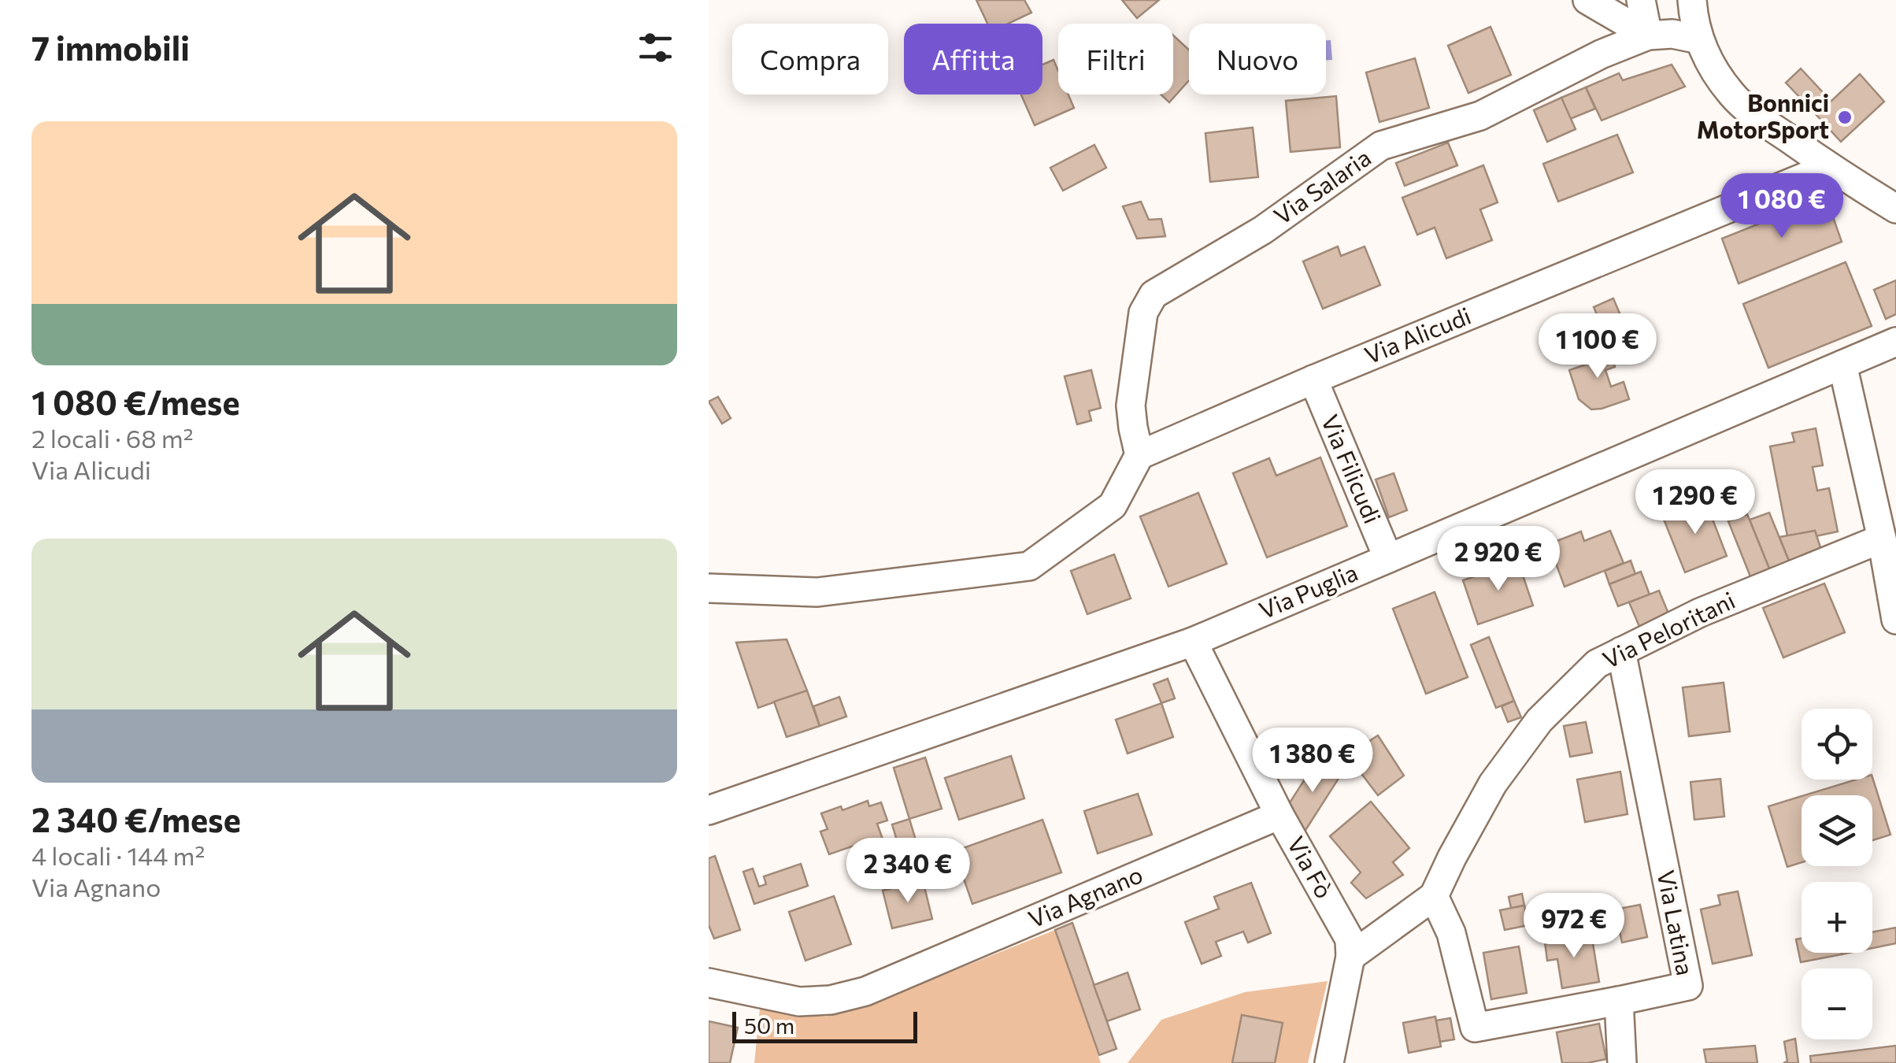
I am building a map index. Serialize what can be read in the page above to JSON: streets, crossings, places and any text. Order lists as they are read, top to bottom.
{
  "streets": {
    "street": [
      "Via Salaria",
      "Via Alicudi",
      "Via Filicudi",
      "Via Puglia",
      "Via Peloritani",
      "Via Fò",
      "Via Agnano",
      "Via Latina"
    ]
  },
  "crossings": [
    ["Via Salaria", "Via Alicudi"],
    ["Via Alicudi", "Via Filicudi"],
    ["Via Filicudi", "Via Puglia"],
    ["Via Puglia", "Via Fò"],
    ["Via Peloritani", "Via Fò"],
    ["Via Peloritani", "Via Latina"],
    ["Via Fò", "Via Agnano"]
  ],
  "places": ["Bonnici MotorSport"],
  "scale_bar": "50 m",
  "page": {
    "heading": "7 immobili",
    "chip": [
      "Compra",
      "Affitta",
      "Filtri",
      "Nuovo"
    ],
    "list": [
      {
        "name": "1 080 €/mese",
        "note": "2 locali · 68 m² · Via Alicudi"
      },
      {
        "name": "2 340 €/mese",
        "note": "4 locali · 144 m² · Via Agnano"
      }
    ],
    "price": [
      "1 080 €",
      "1 100 €",
      "1 290 €",
      "2 920 €",
      "1 380 €",
      "2 340 €",
      "972 €"
    ],
    "map_buttons": ["+", "−"],
    "scale": "50 m"
  }
}
